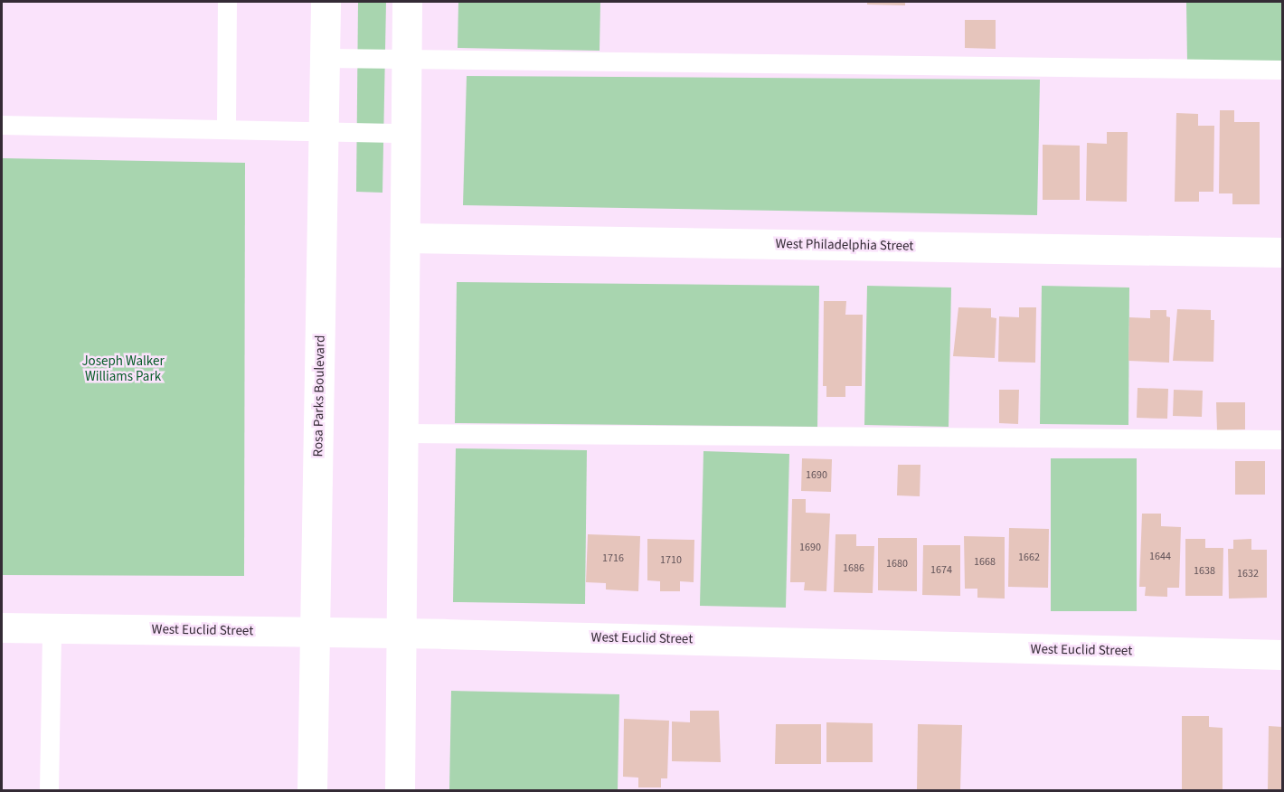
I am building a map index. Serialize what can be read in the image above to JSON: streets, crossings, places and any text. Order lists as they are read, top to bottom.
{
  "streets": {
    "street": ["West Philadelphia Street", "Rosa Parks Boulevard", "West Euclid Street"]
  },
  "crossings": [
    ["Rosa Parks Boulevard", "West Euclid Street"]
  ],
  "parks": ["Joseph Walker Williams Park"],
  "house_numbers": [
    "1690",
    "1690",
    "1644",
    "1662",
    "1716",
    "1710",
    "1668",
    "1680",
    "1686",
    "1674",
    "1638",
    "1632"
  ]
}
